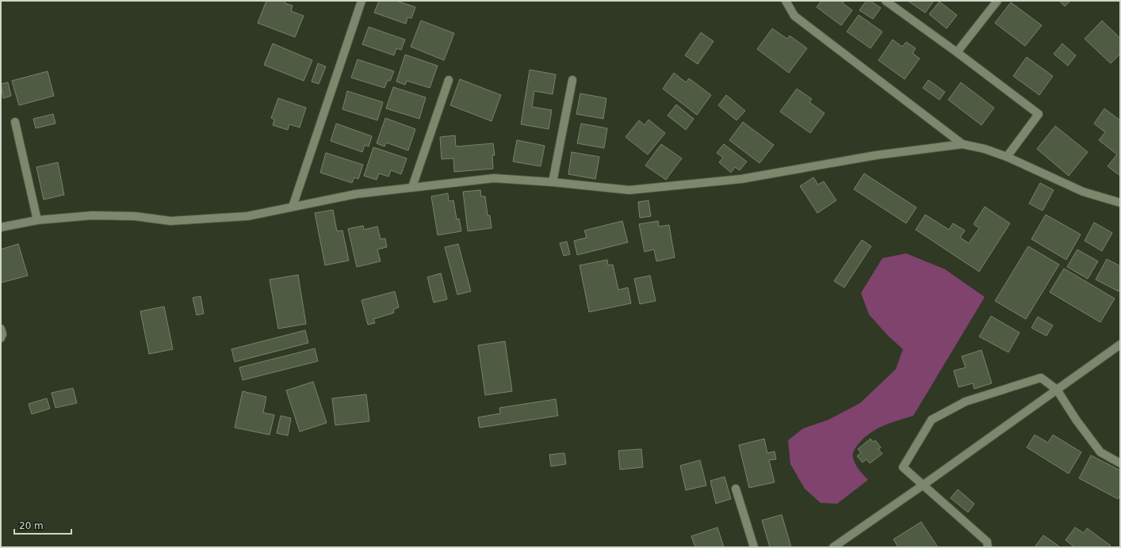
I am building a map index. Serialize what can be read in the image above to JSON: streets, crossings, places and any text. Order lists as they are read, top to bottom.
{
  "scale_bar": "20 m"
}
